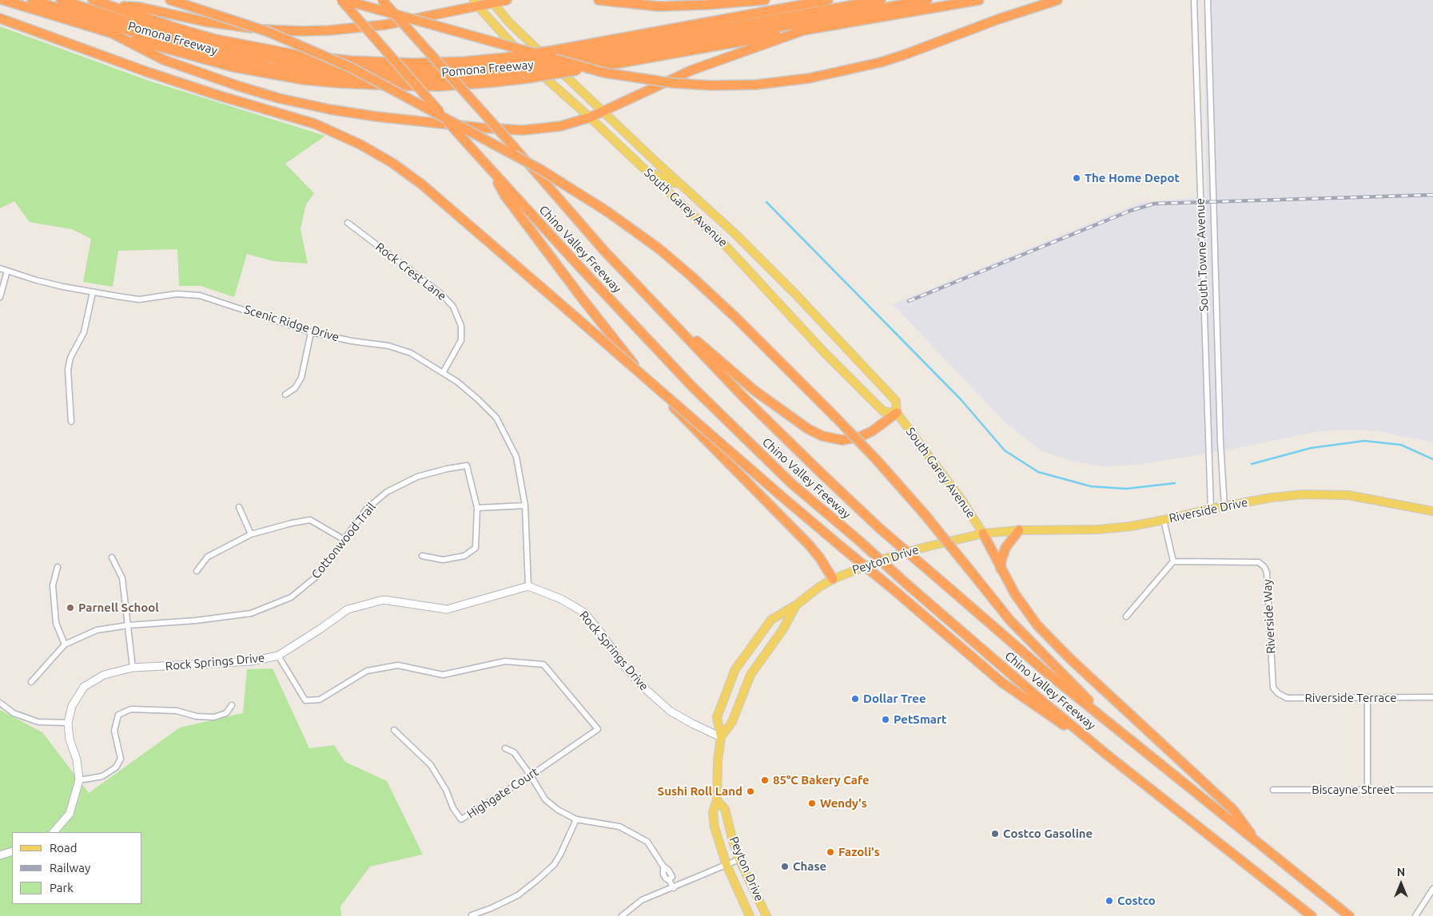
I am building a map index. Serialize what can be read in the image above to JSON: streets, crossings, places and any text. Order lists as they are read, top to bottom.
{
  "streets": {
    "highway": ["Pomona Freeway", "Chino Valley Freeway"],
    "main road": ["South Garey Avenue", "Riverside Drive", "Peyton Drive"],
    "street": [
      "South Towne Avenue",
      "Rock Crest Lane",
      "Scenic Ridge Drive",
      "Cottonwood Trail",
      "Riverside Way",
      "Rock Springs Drive",
      "Riverside Terrace",
      "Biscayne Street",
      "Highgate Court"
    ]
  },
  "crossings": [
    ["South Garey Avenue", "Riverside Drive"],
    ["South Garey Avenue", "Peyton Drive"],
    ["South Towne Avenue", "Riverside Drive"],
    ["Rock Crest Lane", "Scenic Ridge Drive"],
    ["Scenic Ridge Drive", "Rock Springs Drive"],
    ["Riverside Drive", "Peyton Drive"],
    ["Peyton Drive", "Rock Springs Drive"],
    ["Riverside Way", "Riverside Terrace"],
    ["Rock Springs Drive", "Highgate Court"]
  ],
  "places": [
    "The Home Depot",
    "Parnell School",
    "Dollar Tree",
    "PetSmart",
    "85°C Bakery Cafe",
    "Sushi Roll Land",
    "Wendy's",
    "Costco Gasoline",
    "Fazoli's",
    "Chase",
    "Costco"
  ],
  "legend": ["Road", "Railway", "Park"],
  "north": "top"
}
